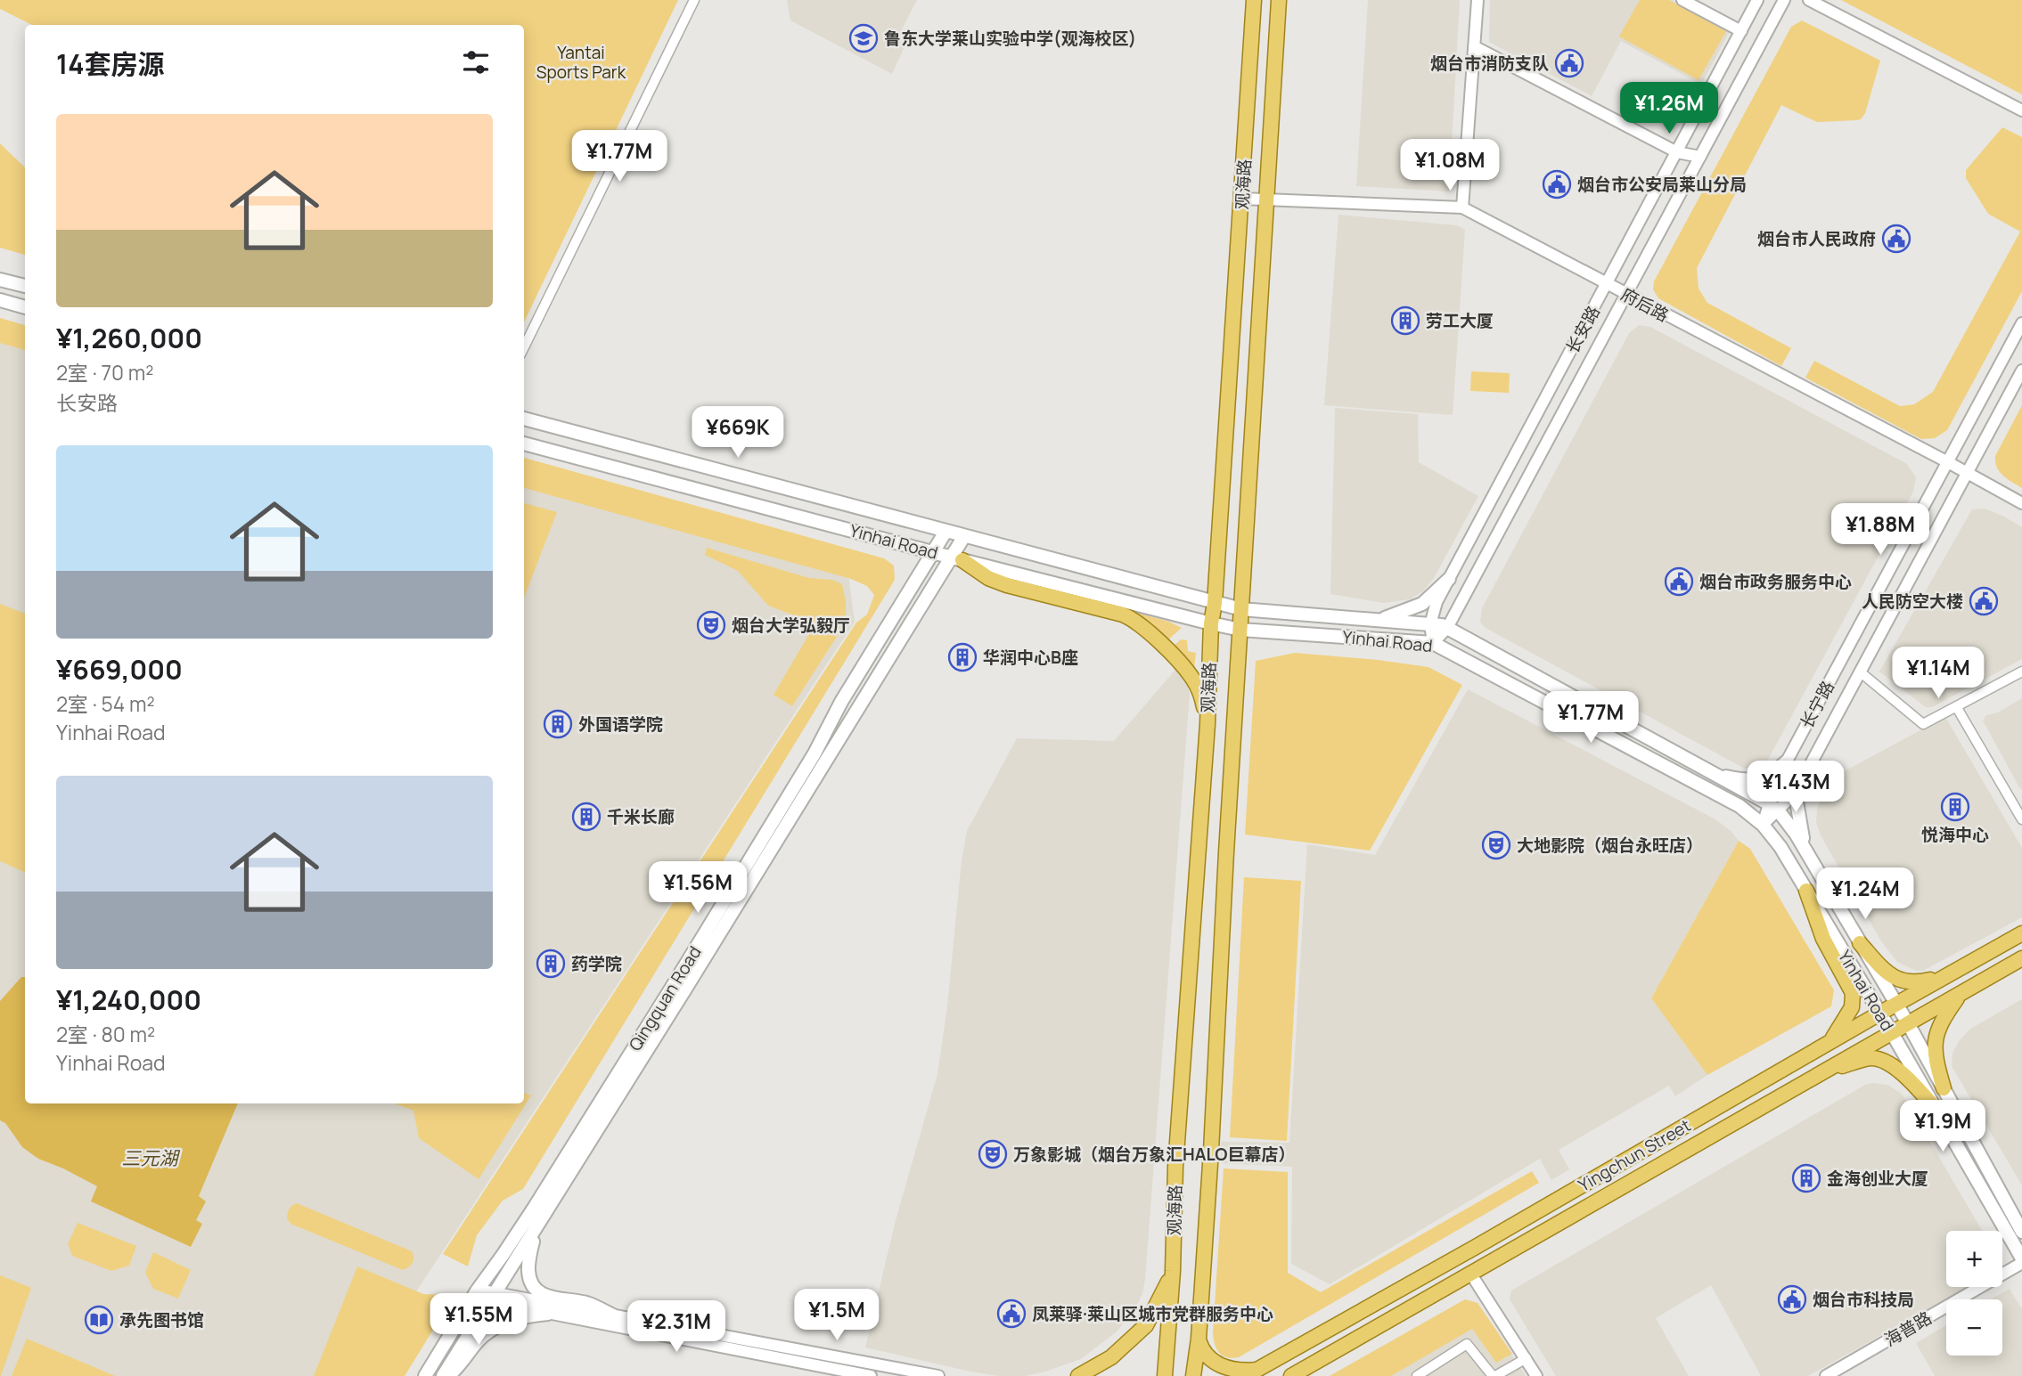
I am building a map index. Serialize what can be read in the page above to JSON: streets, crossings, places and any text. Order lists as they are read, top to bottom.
{
  "streets": {
    "main road": [
      "观海路",
      "Yinhai Road",
      "Qingquan Road",
      "Yingchun Street"
    ],
    "street": [
      "府后路",
      "长安路",
      "长宁路",
      "海普路"
    ]
  },
  "crossings": [
    ["观海路", "府后路"],
    ["观海路", "Yinhai Road"],
    ["府后路", "长安路"],
    ["府后路", "长宁路"],
    ["长安路", "Yinhai Road"],
    ["Yinhai Road", "长宁路"],
    ["Yinhai Road", "Qingquan Road"],
    ["Yinhai Road", "Yingchun Street"],
    ["Yinhai Road", "海普路"]
  ],
  "water": ["三元湖"],
  "parks": ["Yantai Sports Park"],
  "places": {
    "school or university": ["鲁东大学莱山实验中学(观海校区)"],
    "public building": [
      "烟台市消防支队",
      "烟台市公安局莱山分局",
      "烟台市人民政府",
      "烟台市政务服务中心",
      "人民防空大楼",
      "烟台市科技局",
      "凤莱驿·莱山区城市党群服务中心"
    ],
    "building": [
      "劳工大厦",
      "华润中心B座",
      "外国语学院",
      "悦海中心",
      "千米长廊",
      "药学院",
      "金海创业大厦"
    ],
    "theatre": ["烟台大学弘毅厅", "大地影院（烟台永旺店）", "万象影城（烟台万象汇HALO巨幕店）"],
    "library": ["承先图书馆"]
  },
  "page": {
    "heading": "14套房源",
    "price": [
      "¥1.26M",
      "¥1.77M",
      "¥1.08M",
      "¥669K",
      "¥1.88M",
      "¥1.14M",
      "¥1.77M",
      "¥1.43M",
      "¥1.56M",
      "¥1.24M",
      "¥1.9M",
      "¥1.5M",
      "¥1.55M",
      "¥2.31M"
    ],
    "list": [
      {
        "name": "¥1,260,000",
        "note": "2室 · 70 m² · 长安路"
      },
      {
        "name": "¥669,000",
        "note": "2室 · 54 m² · Yinhai Road"
      },
      {
        "name": "¥1,240,000",
        "note": "2室 · 80 m² · Yinhai Road"
      }
    ],
    "map_buttons": ["+", "−"]
  }
}
